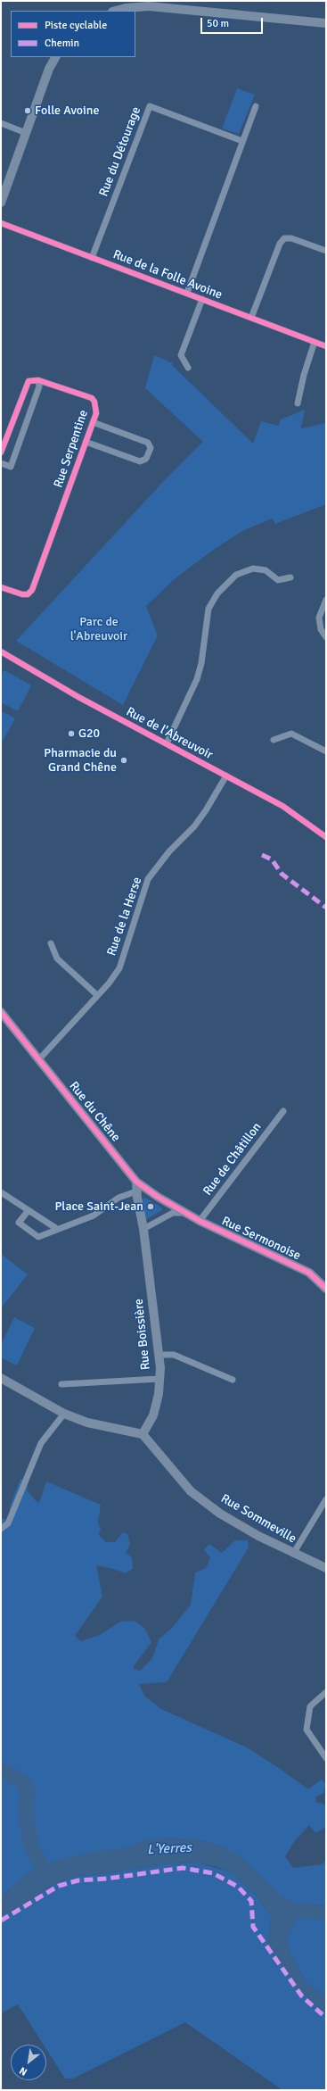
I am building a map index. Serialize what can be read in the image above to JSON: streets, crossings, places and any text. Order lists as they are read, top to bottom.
{
  "streets": {
    "street": [
      "Rue du Détourage",
      "Rue de la Folle Avoine",
      "Rue Serpentine",
      "Rue de l'Abreuvoir",
      "Rue de la Herse",
      "Rue du Chêne",
      "Rue de Châtillon",
      "Rue Sermonoise",
      "Rue Boissière",
      "Rue Sommeville"
    ]
  },
  "crossings": [
    ["Rue du Détourage", "Rue de la Folle Avoine"],
    ["Rue de l'Abreuvoir", "Rue de la Herse"],
    ["Rue de la Herse", "Rue du Chêne"],
    ["Rue du Chêne", "Rue Sermonoise"],
    ["Rue du Chêne", "Rue Boissière"],
    ["Rue de Châtillon", "Rue Sermonoise"],
    ["Rue Boissière", "Rue Sommeville"]
  ],
  "water": ["L'Yerres"],
  "parks": ["Parc de l'Abreuvoir"],
  "places": [
    "Folle Avoine",
    "G20",
    "Pharmacie du Grand Chêne",
    "Place Saint-Jean"
  ],
  "legend": ["Piste cyclable", "Chemin"],
  "scale_bar": "50 m",
  "north": "bottom left"
}
